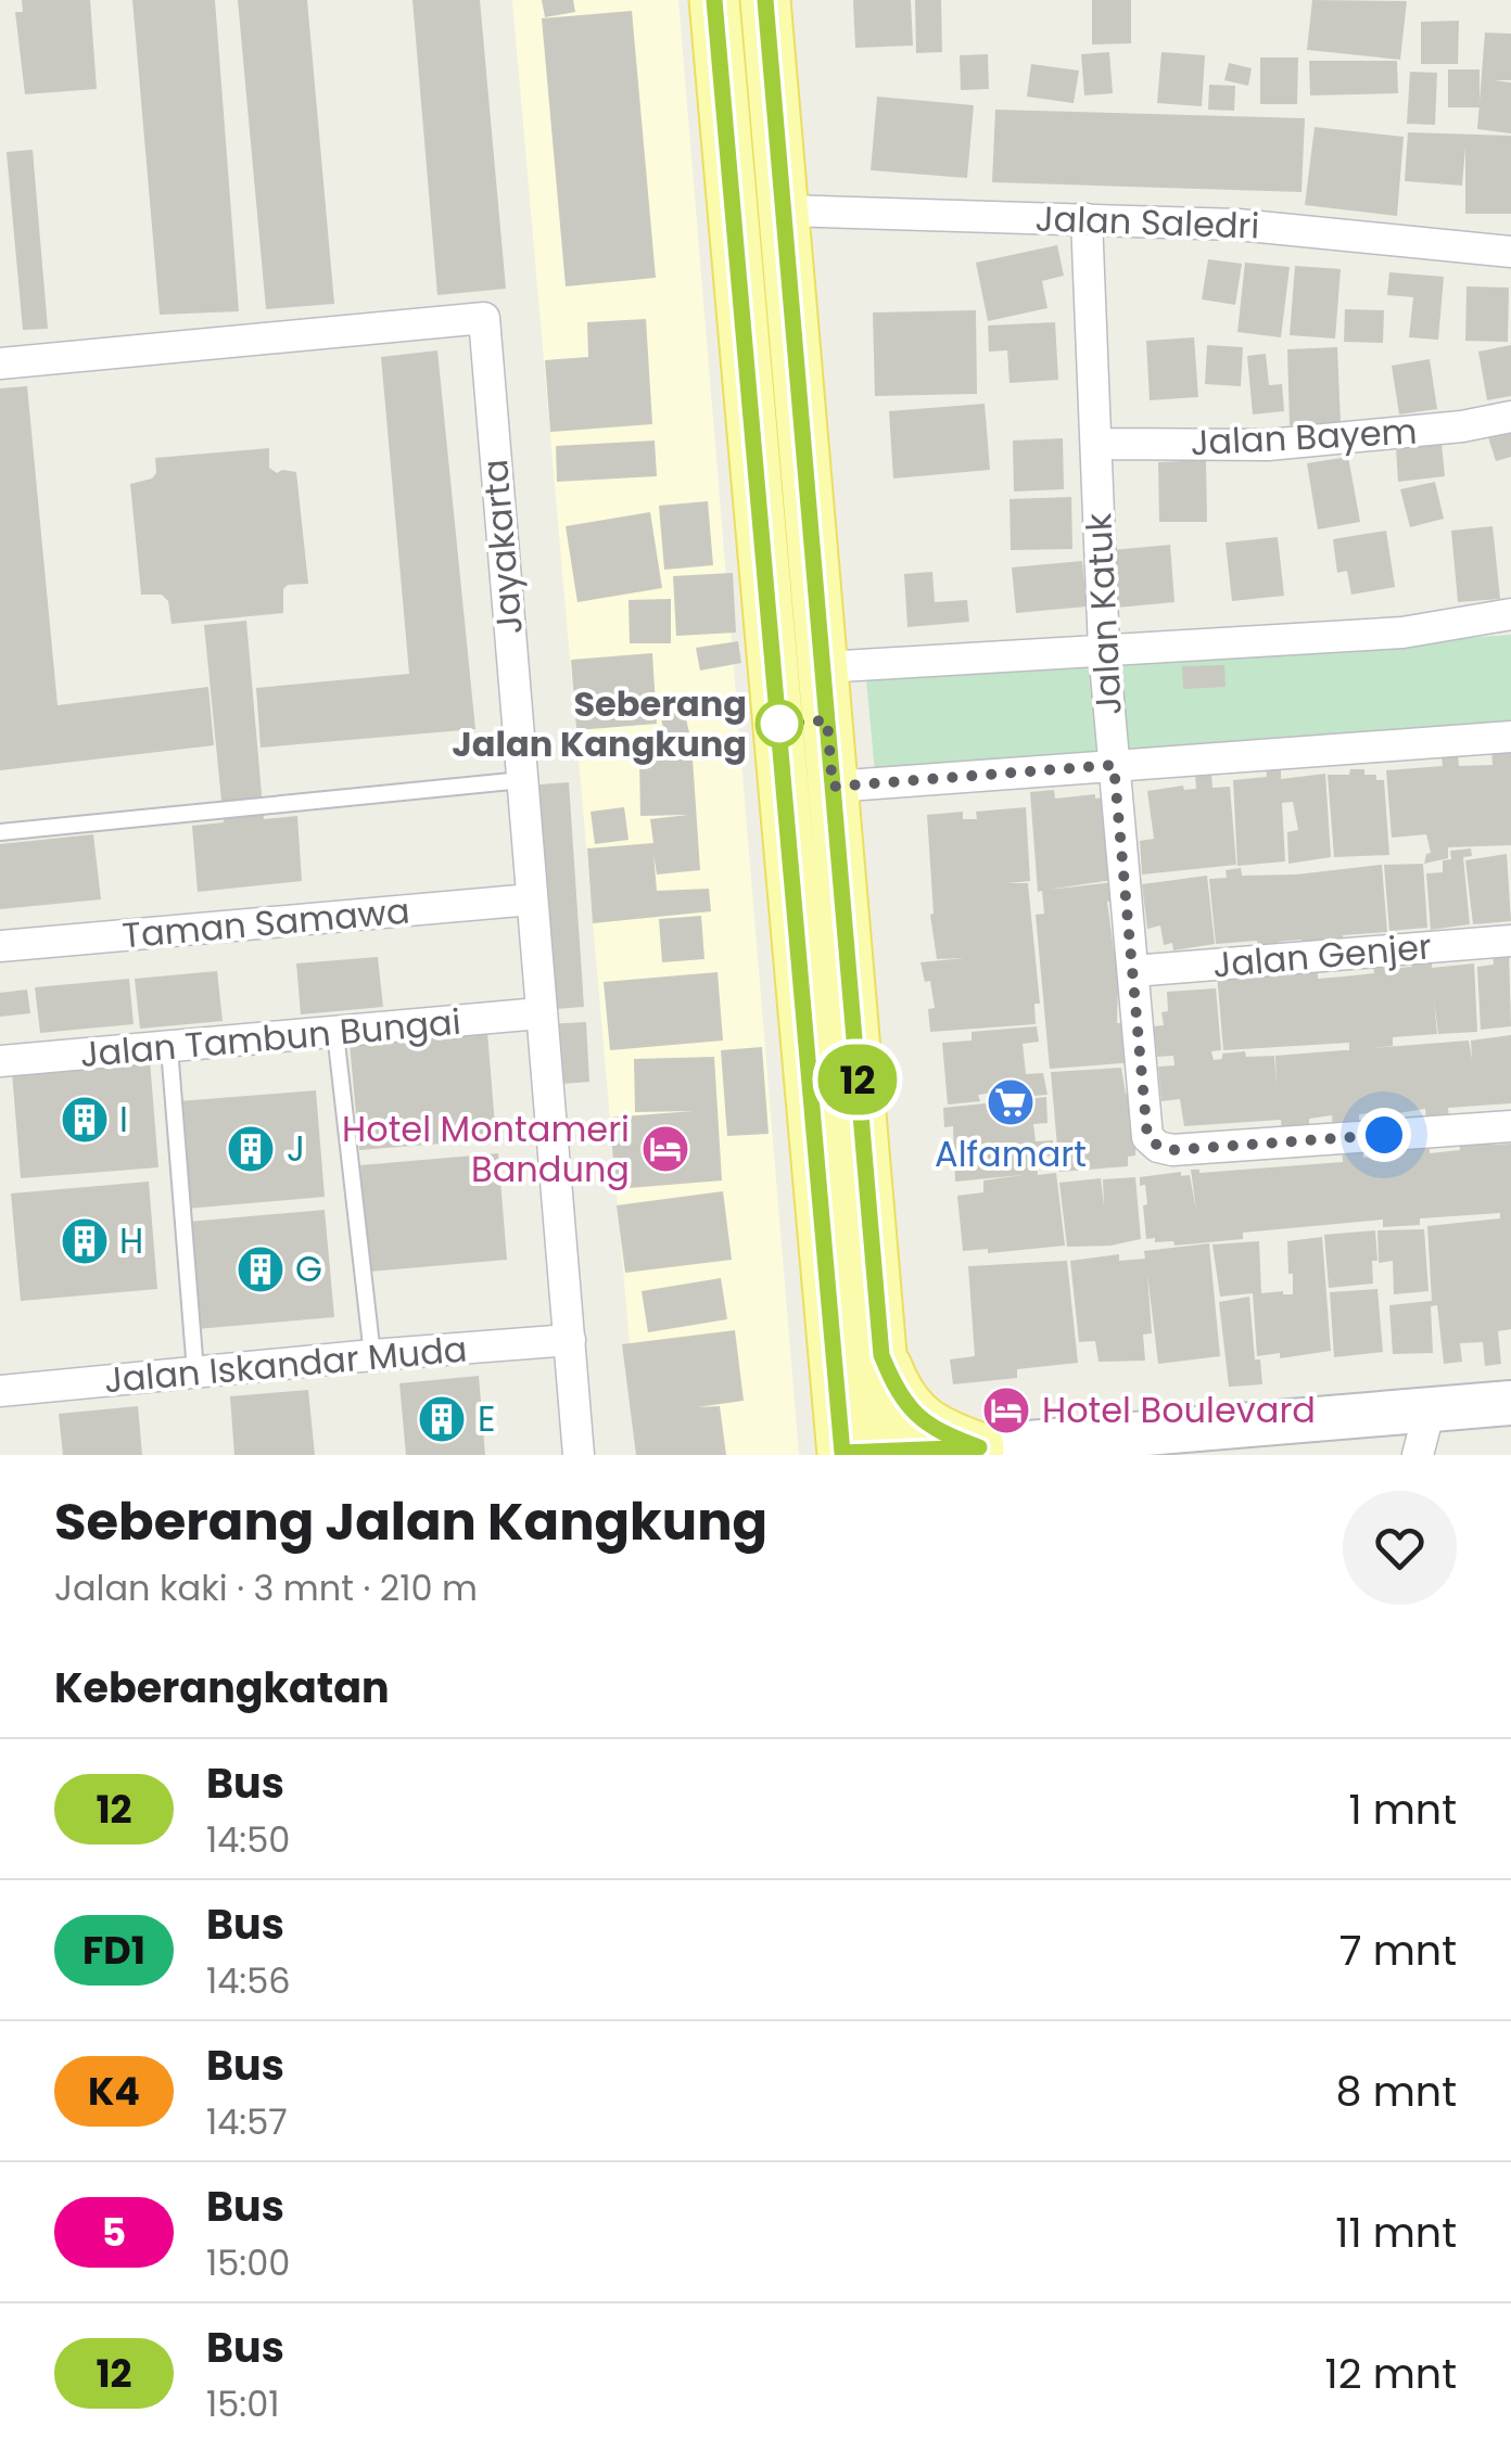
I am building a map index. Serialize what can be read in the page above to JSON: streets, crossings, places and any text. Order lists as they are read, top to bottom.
{
  "streets": {
    "street": [
      "Jalan Saledri",
      "Jalan Bayem",
      "Jayakarta",
      "Jalan Katuk",
      "Taman Samawa",
      "Jalan Genjer",
      "Jalan Tambun Bungai",
      "Jalan Iskandar Muda"
    ]
  },
  "crossings": [
    ["Jalan Saledri", "Jalan Katuk"],
    ["Jalan Bayem", "Jalan Katuk"],
    ["Jayakarta", "Taman Samawa"],
    ["Jayakarta", "Jalan Tambun Bungai"],
    ["Jayakarta", "Jalan Iskandar Muda"],
    ["Jalan Katuk", "Jalan Genjer"]
  ],
  "places": {
    "other": ["Seberang Jalan Kangkung"],
    "supermarket": ["Alfamart"],
    "building": [
      "I",
      "J",
      "H",
      "G",
      "E"
    ],
    "hotel": ["Hotel Montameri Bandung", "Hotel Boulevard"]
  },
  "lines": ["bus line 12"],
  "page": {
    "on_map": "12",
    "heading": [
      ["Seberang Jalan Kangkung", "Jalan kaki · 3 mnt · 210 m"],
      "Keberangkatan"
    ],
    "list": [
      {
        "mark": "12",
        "name": "Bus",
        "note": "14:50",
        "value": "1 mnt"
      },
      {
        "mark": "FD1",
        "name": "Bus",
        "note": "14:56",
        "value": "7 mnt"
      },
      {
        "mark": "K4",
        "name": "Bus",
        "note": "14:57",
        "value": "8 mnt"
      },
      {
        "mark": "5",
        "name": "Bus",
        "note": "15:00",
        "value": "11 mnt"
      },
      {
        "mark": "12",
        "name": "Bus",
        "note": "15:01",
        "value": "12 mnt"
      }
    ]
  }
}
